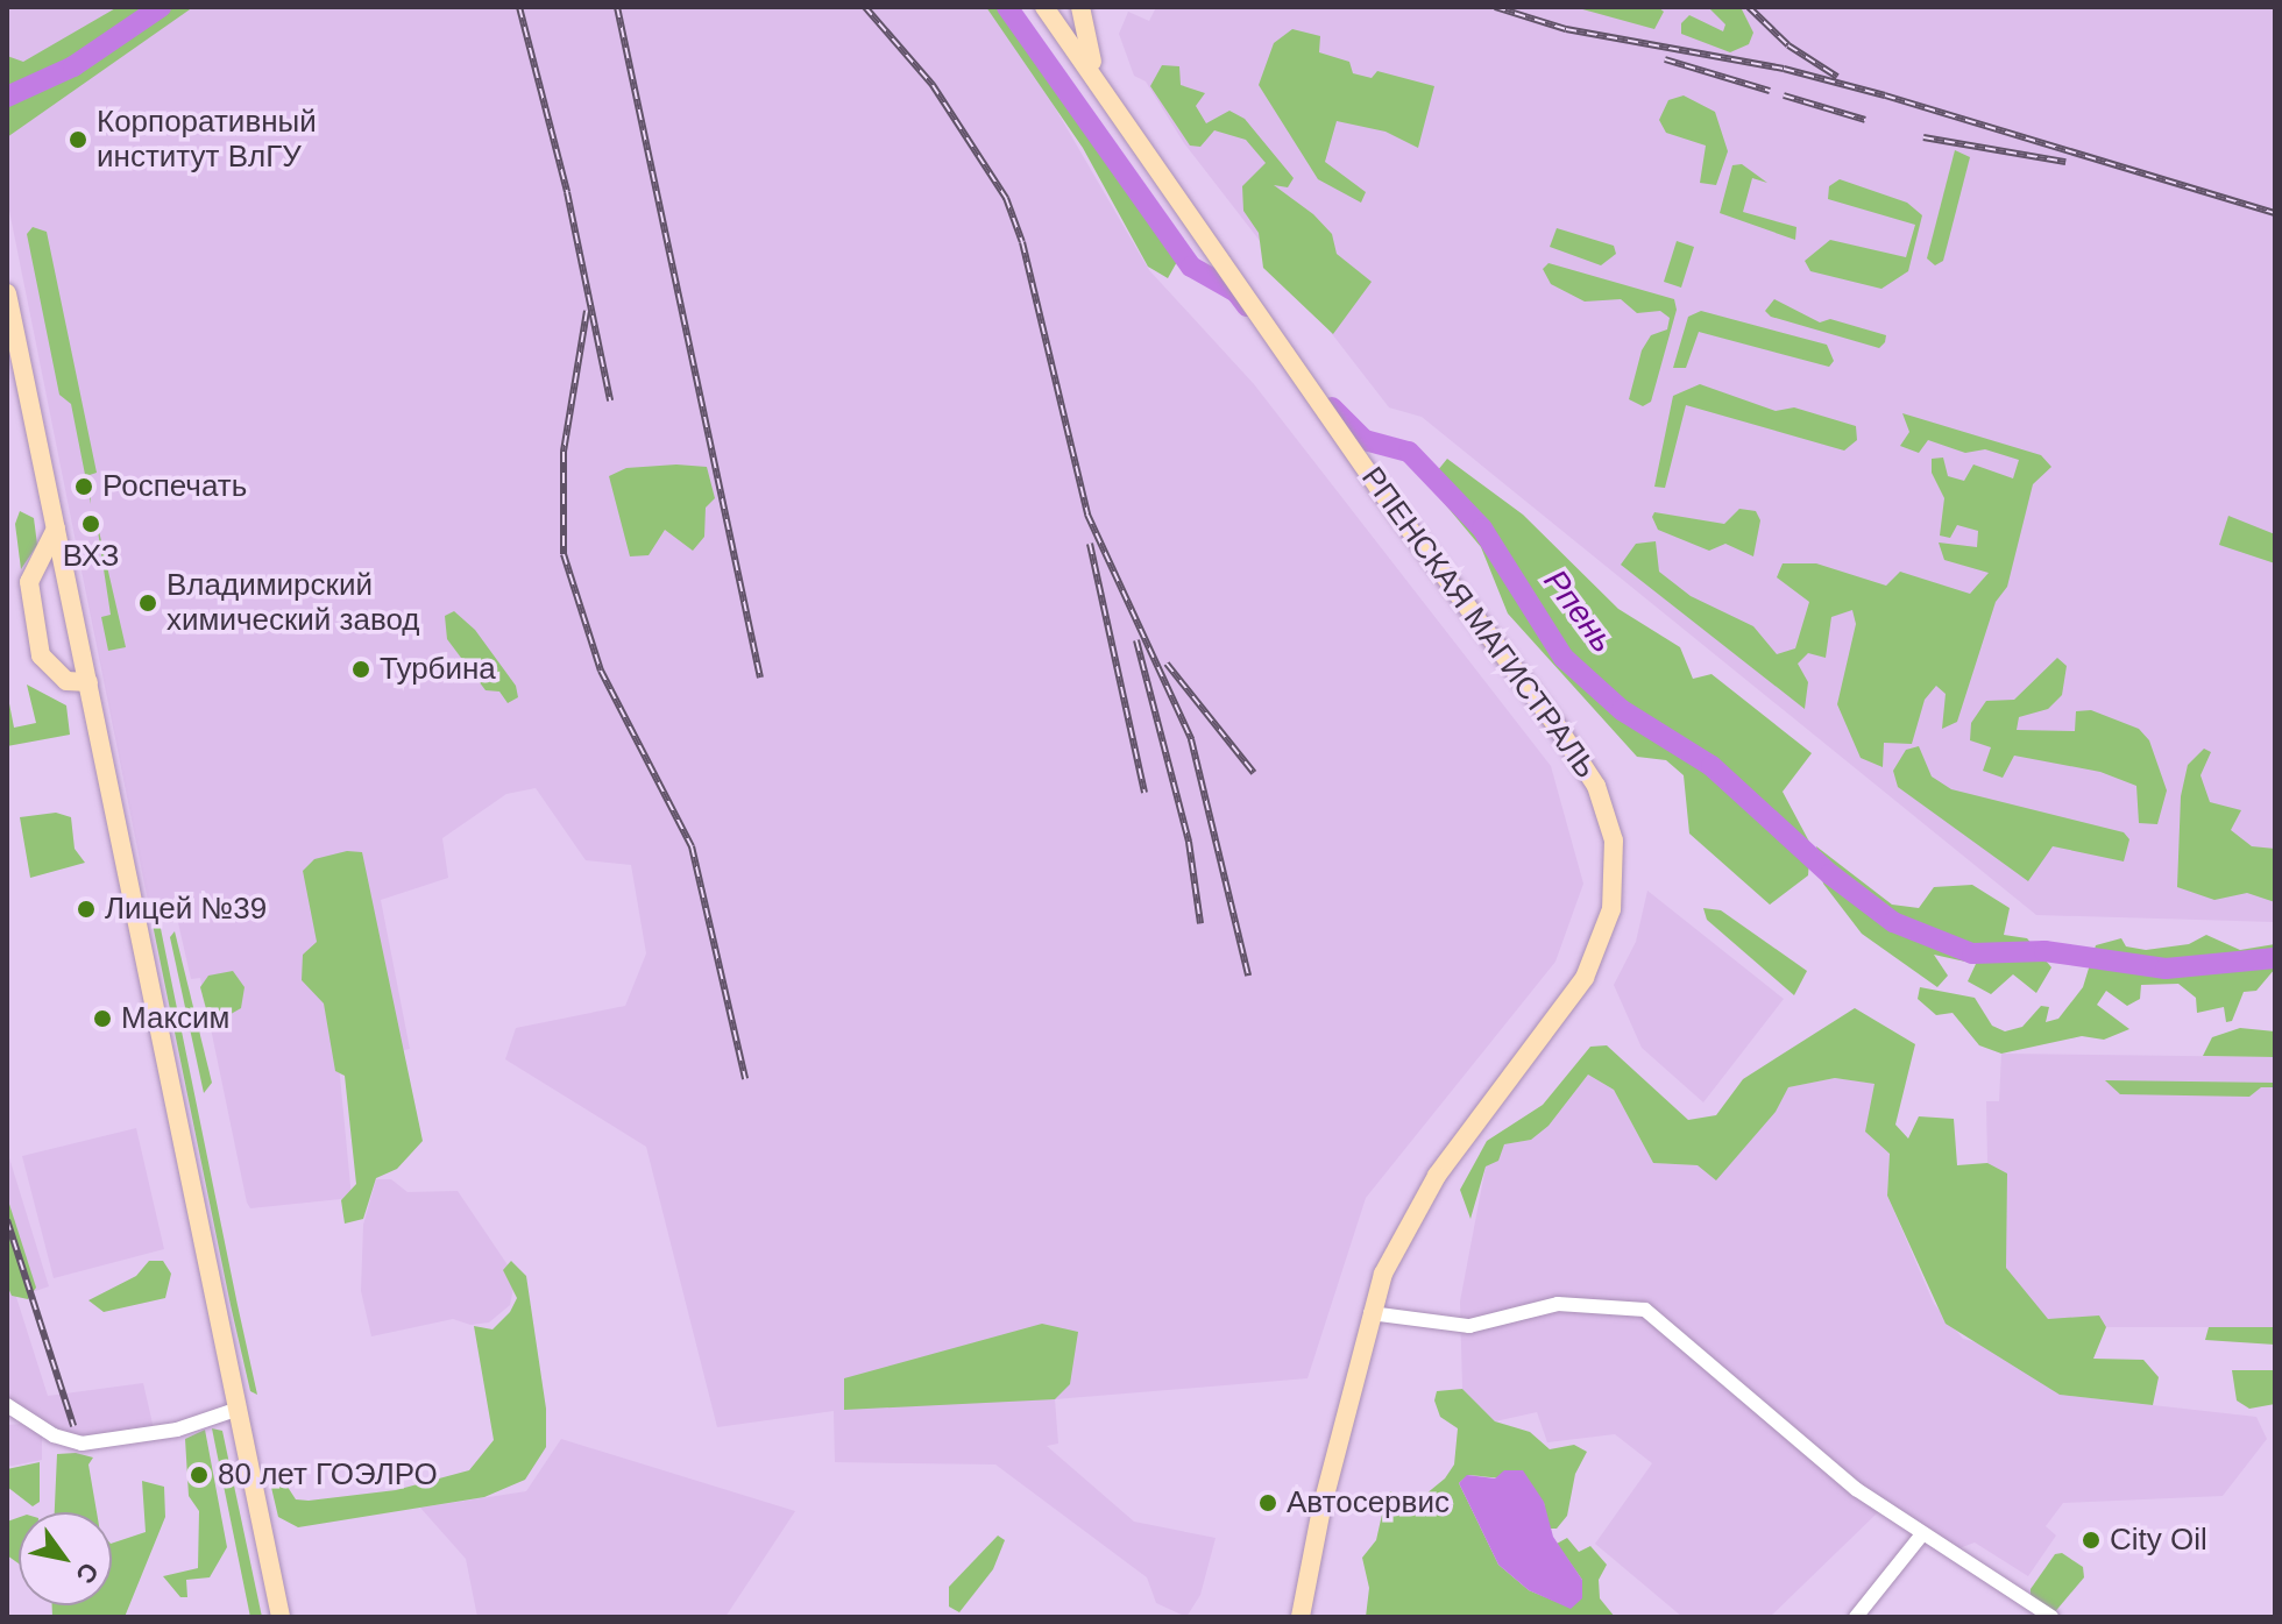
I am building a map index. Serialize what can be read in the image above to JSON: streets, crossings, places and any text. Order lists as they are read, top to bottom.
{
  "streets": {
    "main road": ["РПЕНСКАЯ МАГИСТРАЛЬ"]
  },
  "water": ["Рпень"],
  "places": [
    "Корпоративный институт ВлГУ",
    "Роспечать",
    "ВХЗ",
    "Владимирский химический завод",
    "Турбина",
    "Лицей №39",
    "Максим",
    "80 лет ГОЭЛРО",
    "Автосервис",
    "City Oil"
  ],
  "north": "bottom right"
}
